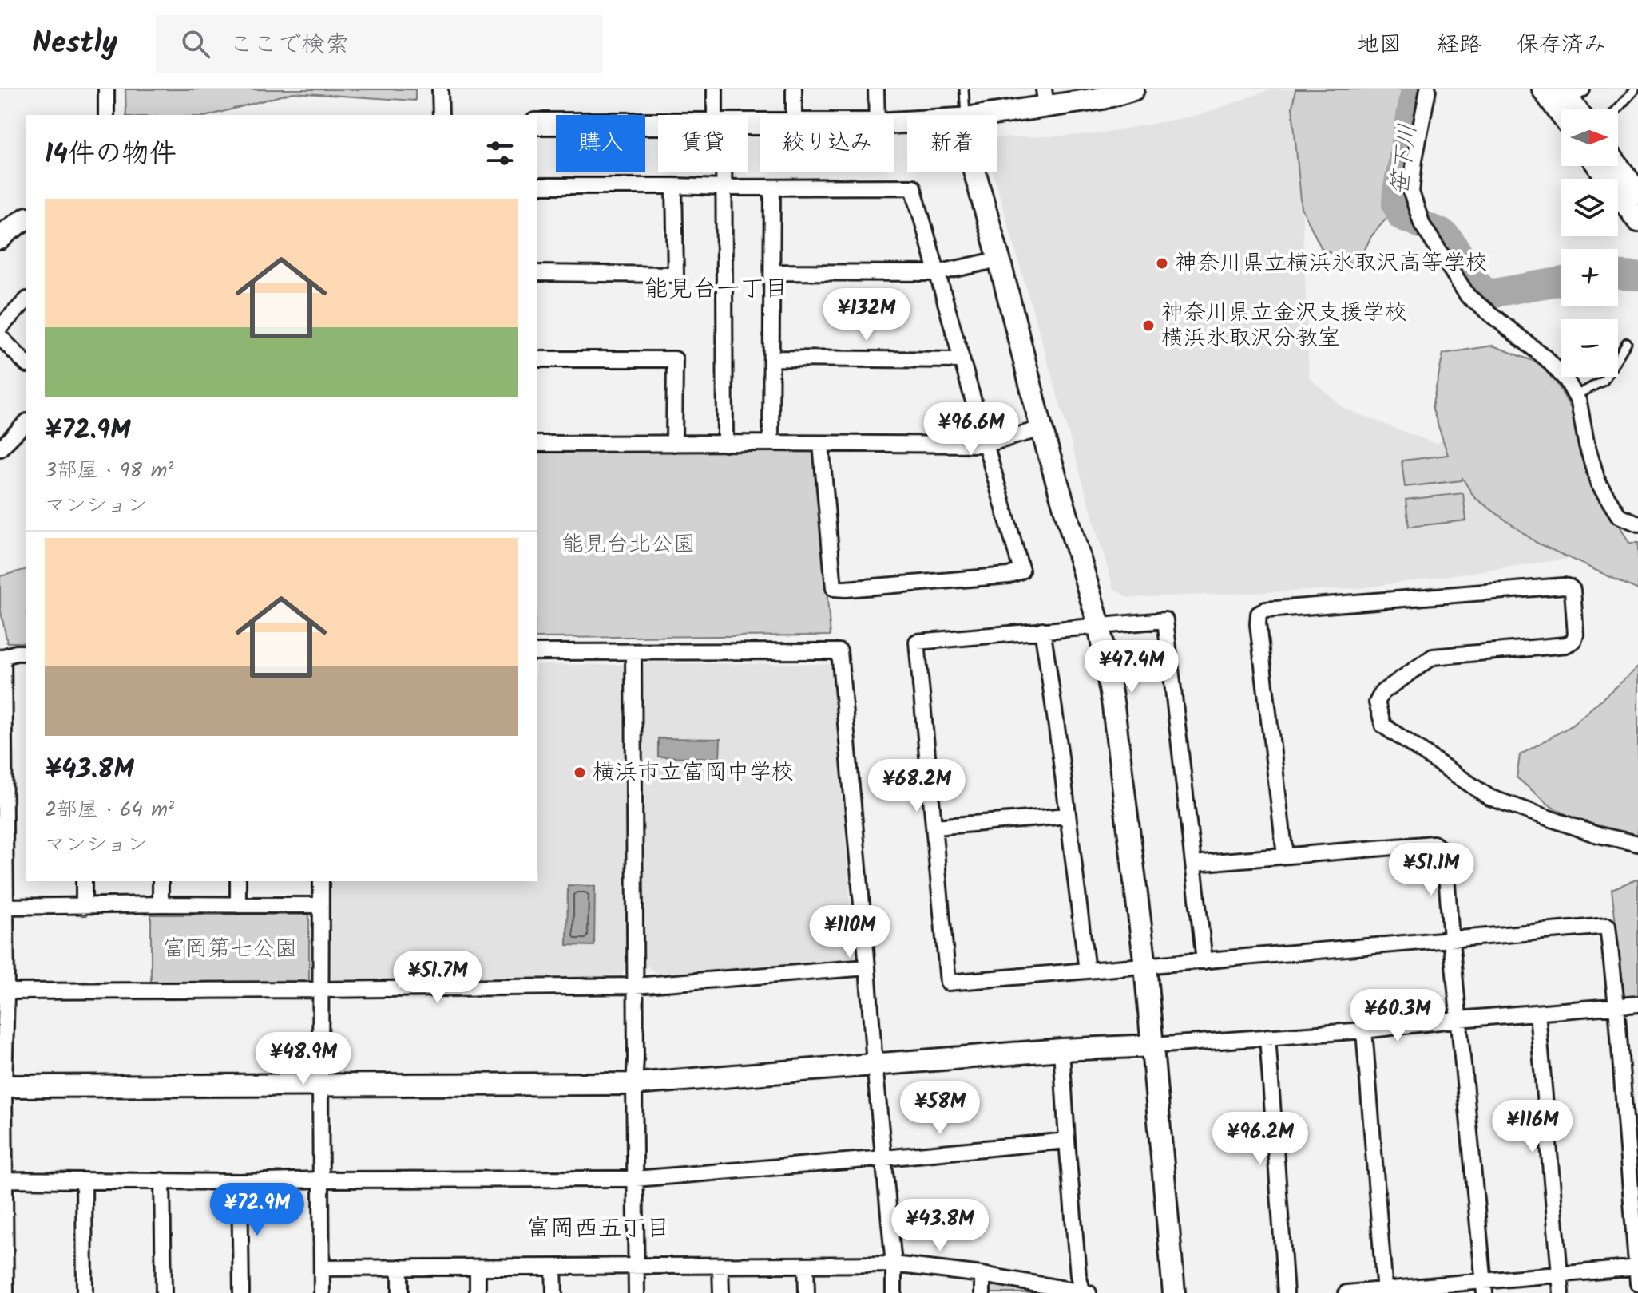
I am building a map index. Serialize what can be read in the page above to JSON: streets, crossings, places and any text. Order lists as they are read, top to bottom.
{
  "districts": ["能見台一丁目", "富岡西五丁目"],
  "water": ["笹下川"],
  "parks": ["能見台北公園", "富岡第七公園"],
  "places": ["神奈川県立横浜氷取沢高等学校", "神奈川県立金沢支援学校 横浜氷取沢分教室", "横浜市立富岡中学校"],
  "north": "right",
  "page": {
    "header": "Nestly",
    "search": "ここで検索",
    "nav": ["地図", "経路", "保存済み"],
    "map_buttons": ["+", "−"],
    "chip": [
      "購入",
      "賃貸",
      "絞り込み",
      "新着"
    ],
    "heading": "14件の物件",
    "list": [
      {
        "name": "¥72.9M",
        "note": "3部屋 · 98 m² · マンション"
      },
      {
        "name": "¥43.8M",
        "note": "2部屋 · 64 m² · マンション"
      }
    ],
    "price": [
      "¥132M",
      "¥96.6M",
      "¥47.4M",
      "¥68.2M",
      "¥51.1M",
      "¥110M",
      "¥51.7M",
      "¥60.3M",
      "¥48.9M",
      "¥58M",
      "¥116M",
      "¥96.2M",
      "¥72.9M",
      "¥43.8M"
    ]
  }
}
